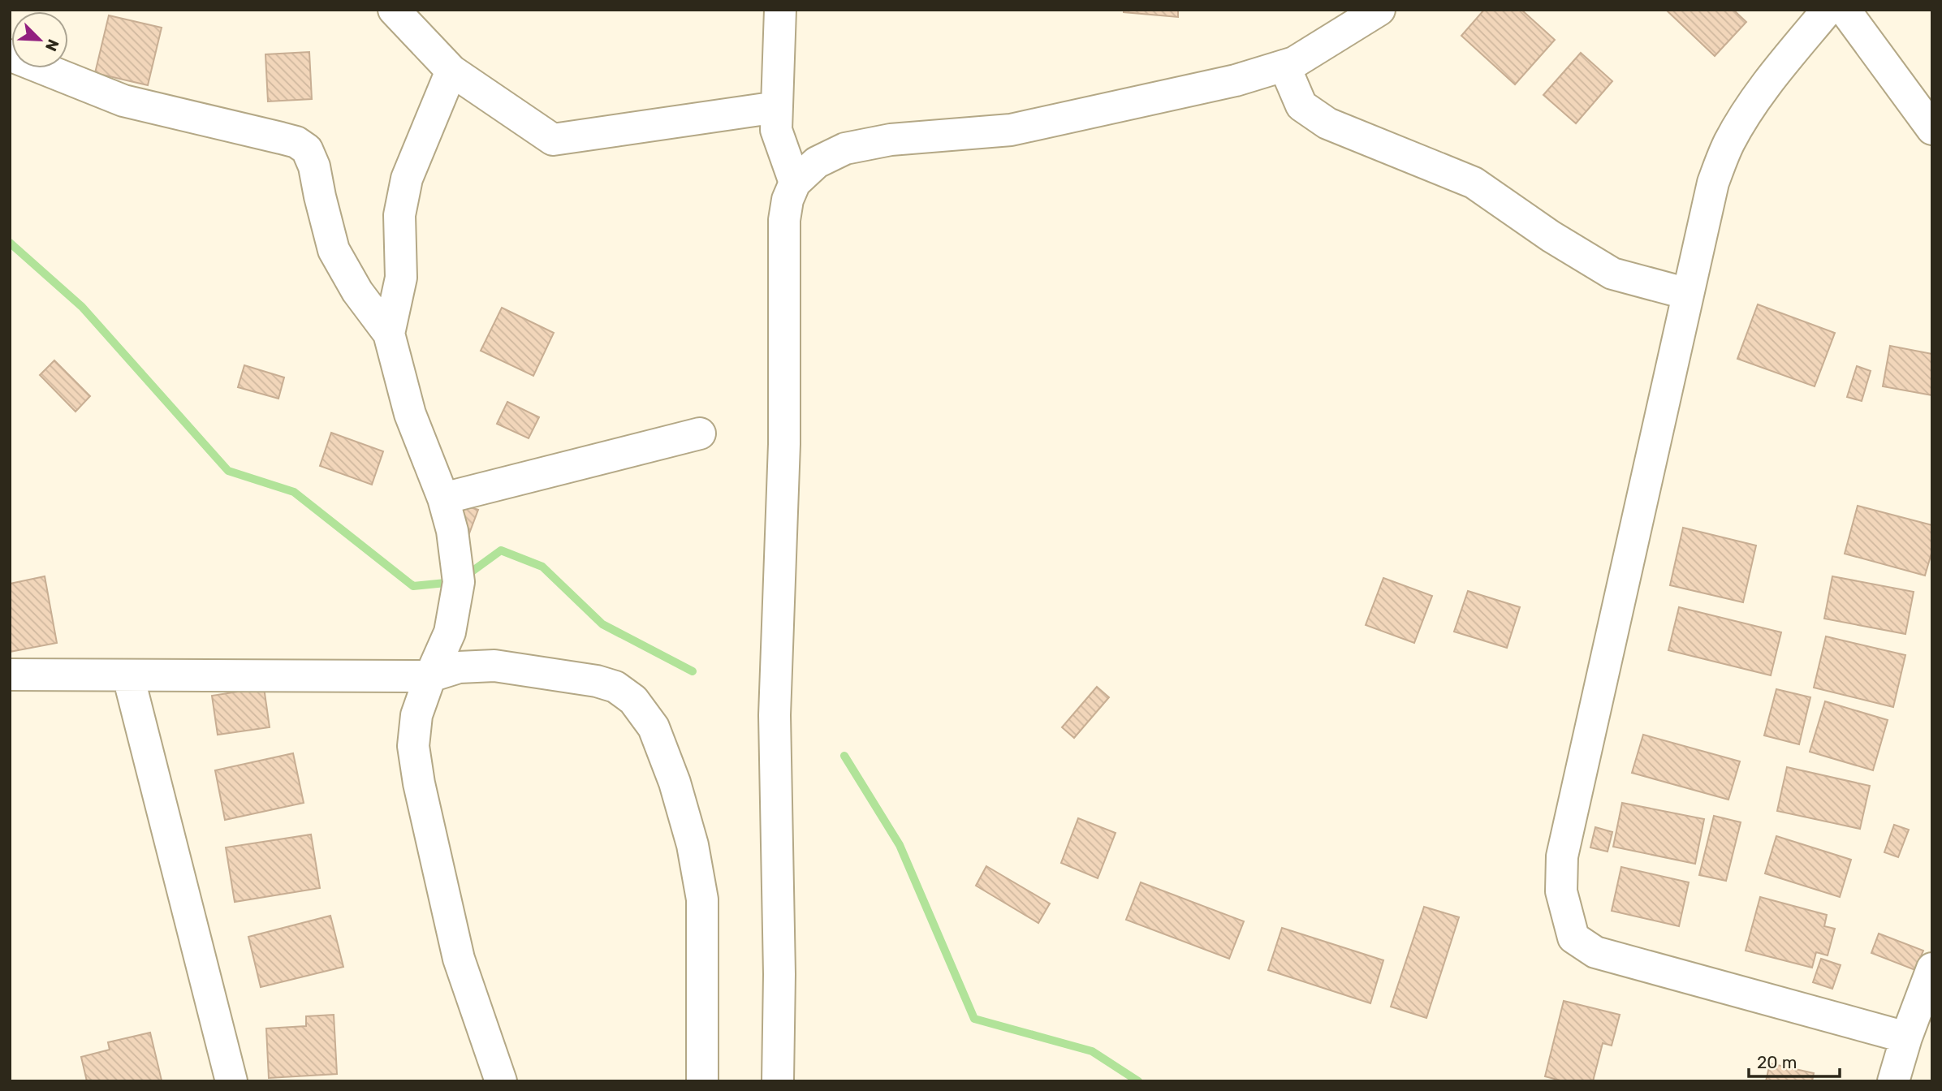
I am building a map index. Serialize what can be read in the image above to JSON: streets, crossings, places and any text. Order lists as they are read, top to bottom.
{
  "scale_bar": "20 m",
  "north": "bottom right"
}
